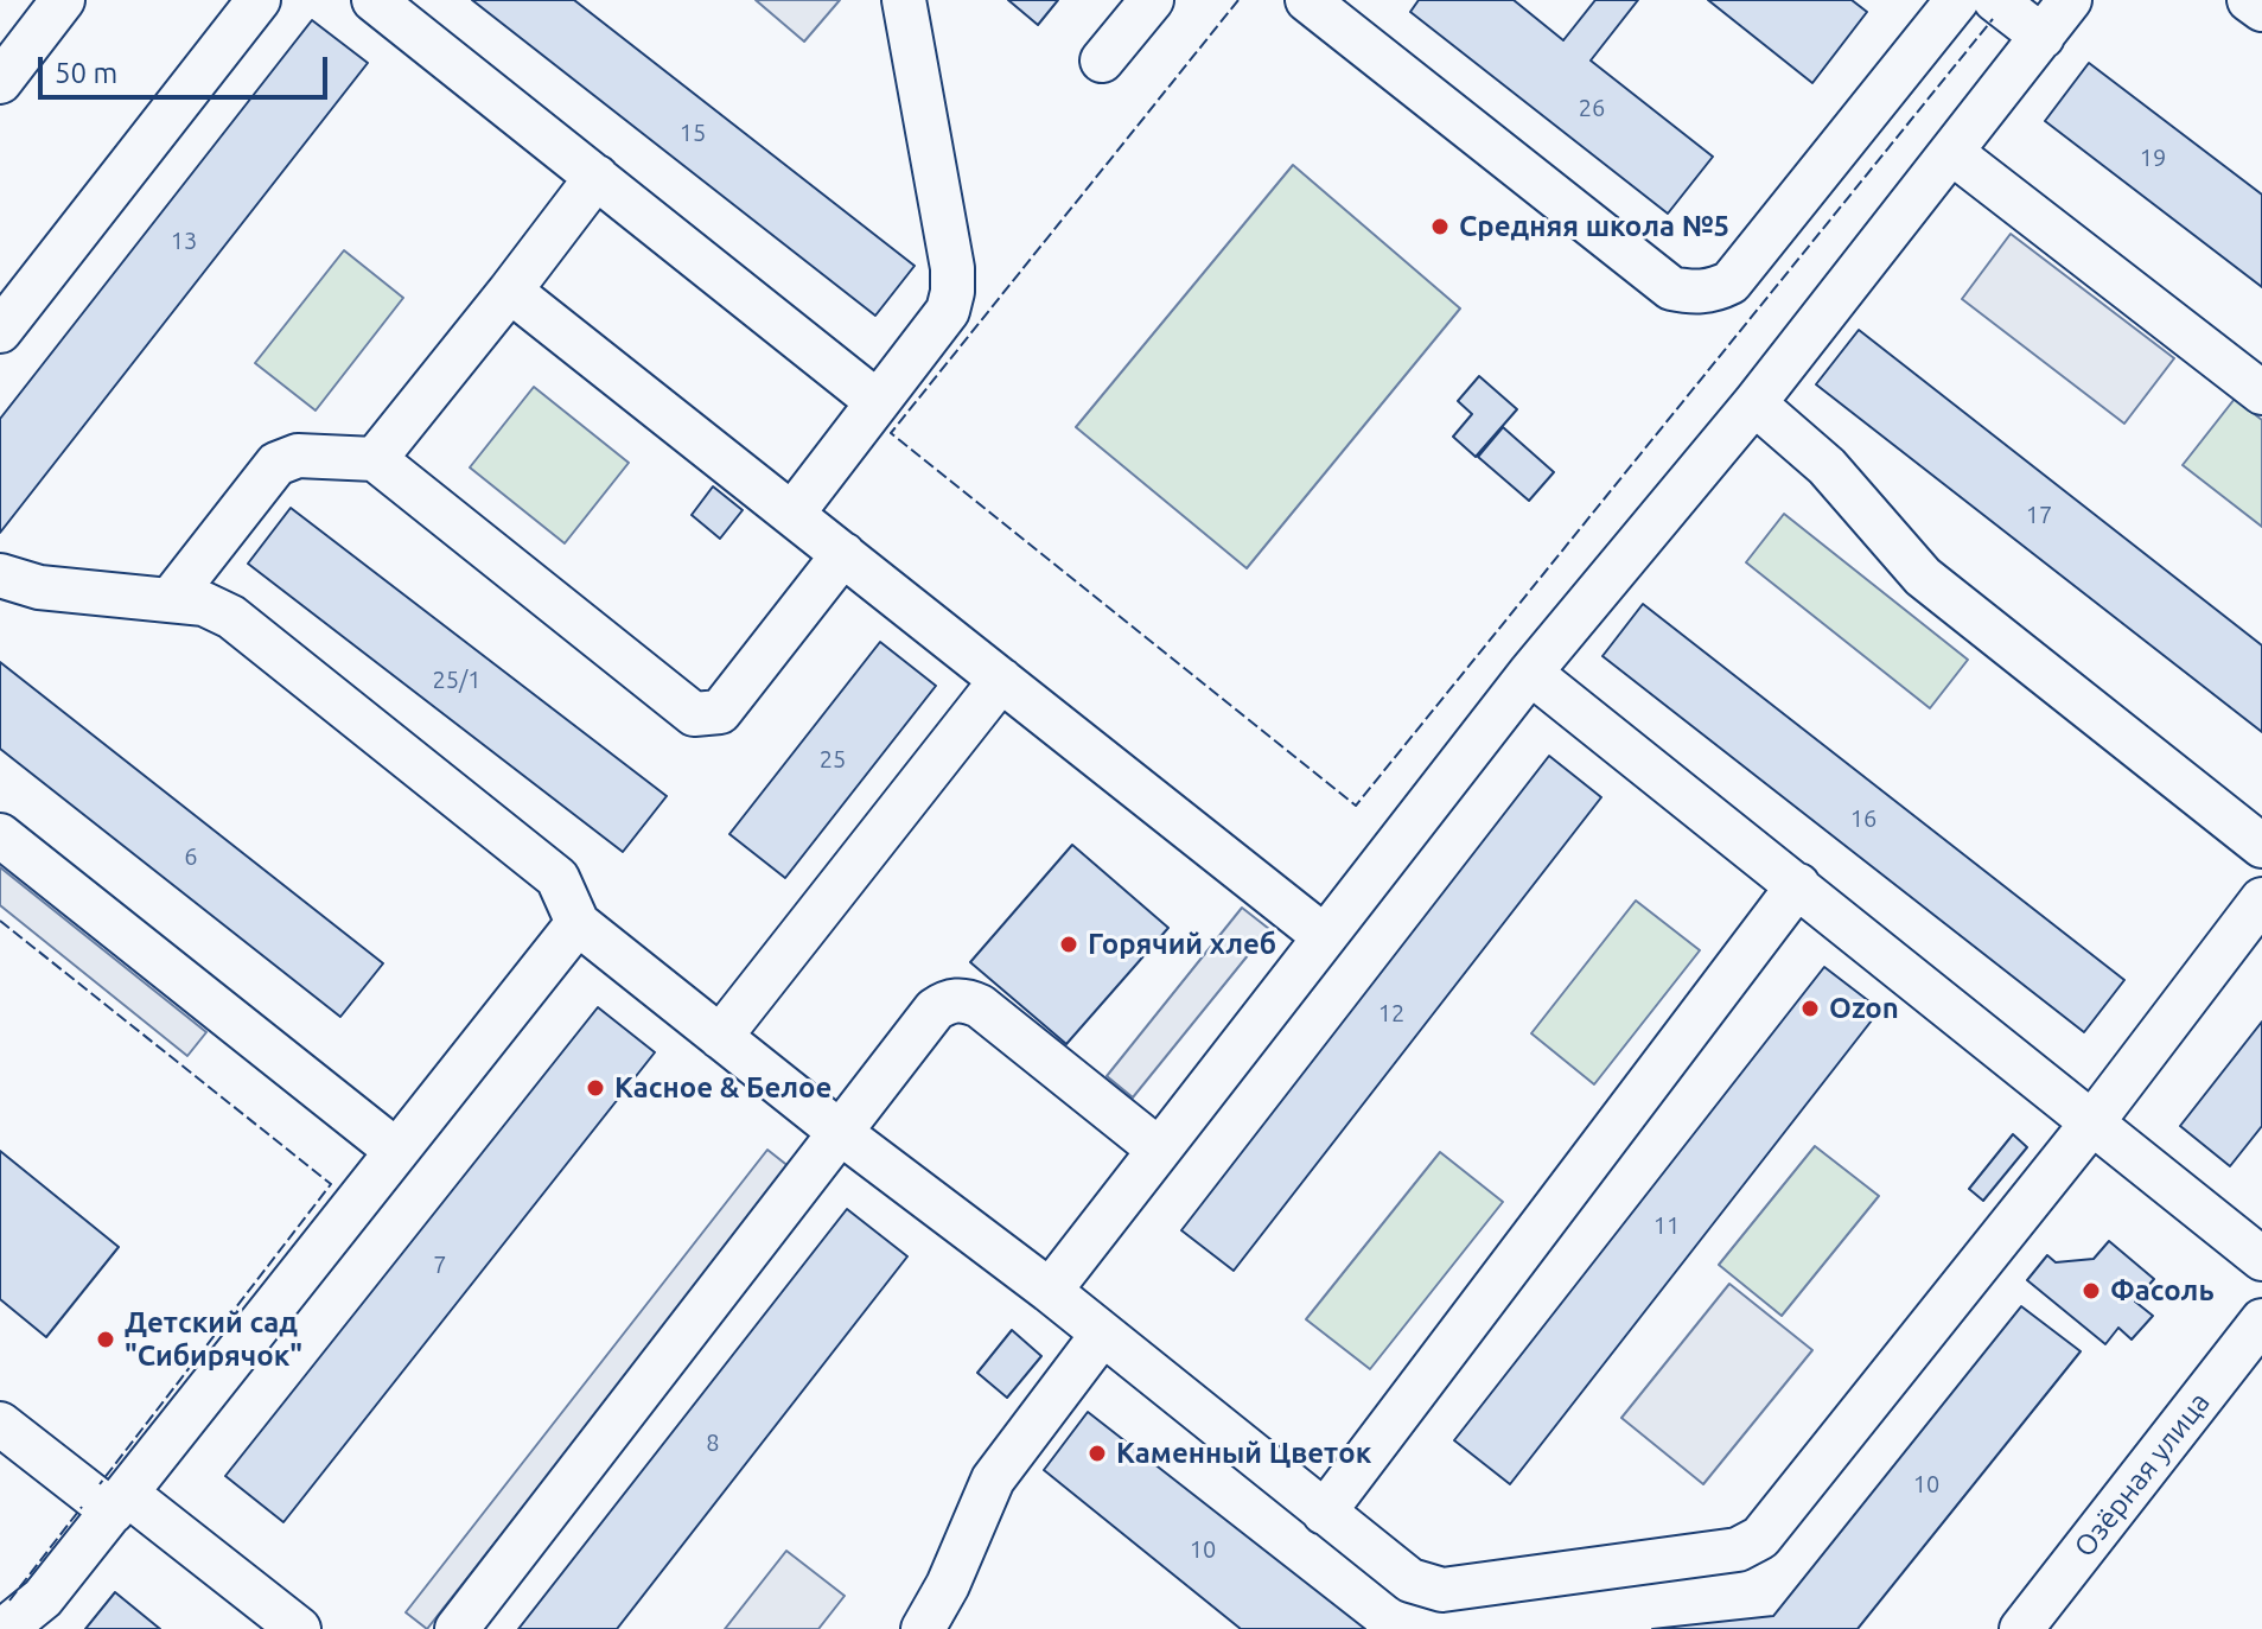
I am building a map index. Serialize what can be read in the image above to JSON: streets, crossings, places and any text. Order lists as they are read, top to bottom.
{
  "streets": {
    "street": ["Озёрная улица"]
  },
  "places": [
    "Средняя школа №5",
    "Горячий хлеб",
    "Ozon",
    "Касное & Белое",
    "Фасоль",
    "Детский сад \"Сибирячок\"",
    "Каменный Цветок"
  ],
  "house_numbers": [
    "26",
    "15",
    "19",
    "13",
    "17",
    "25/1",
    "25",
    "16",
    "6",
    "12",
    "11",
    "7",
    "8",
    "10",
    "10"
  ],
  "scale_bar": "50 m"
}
